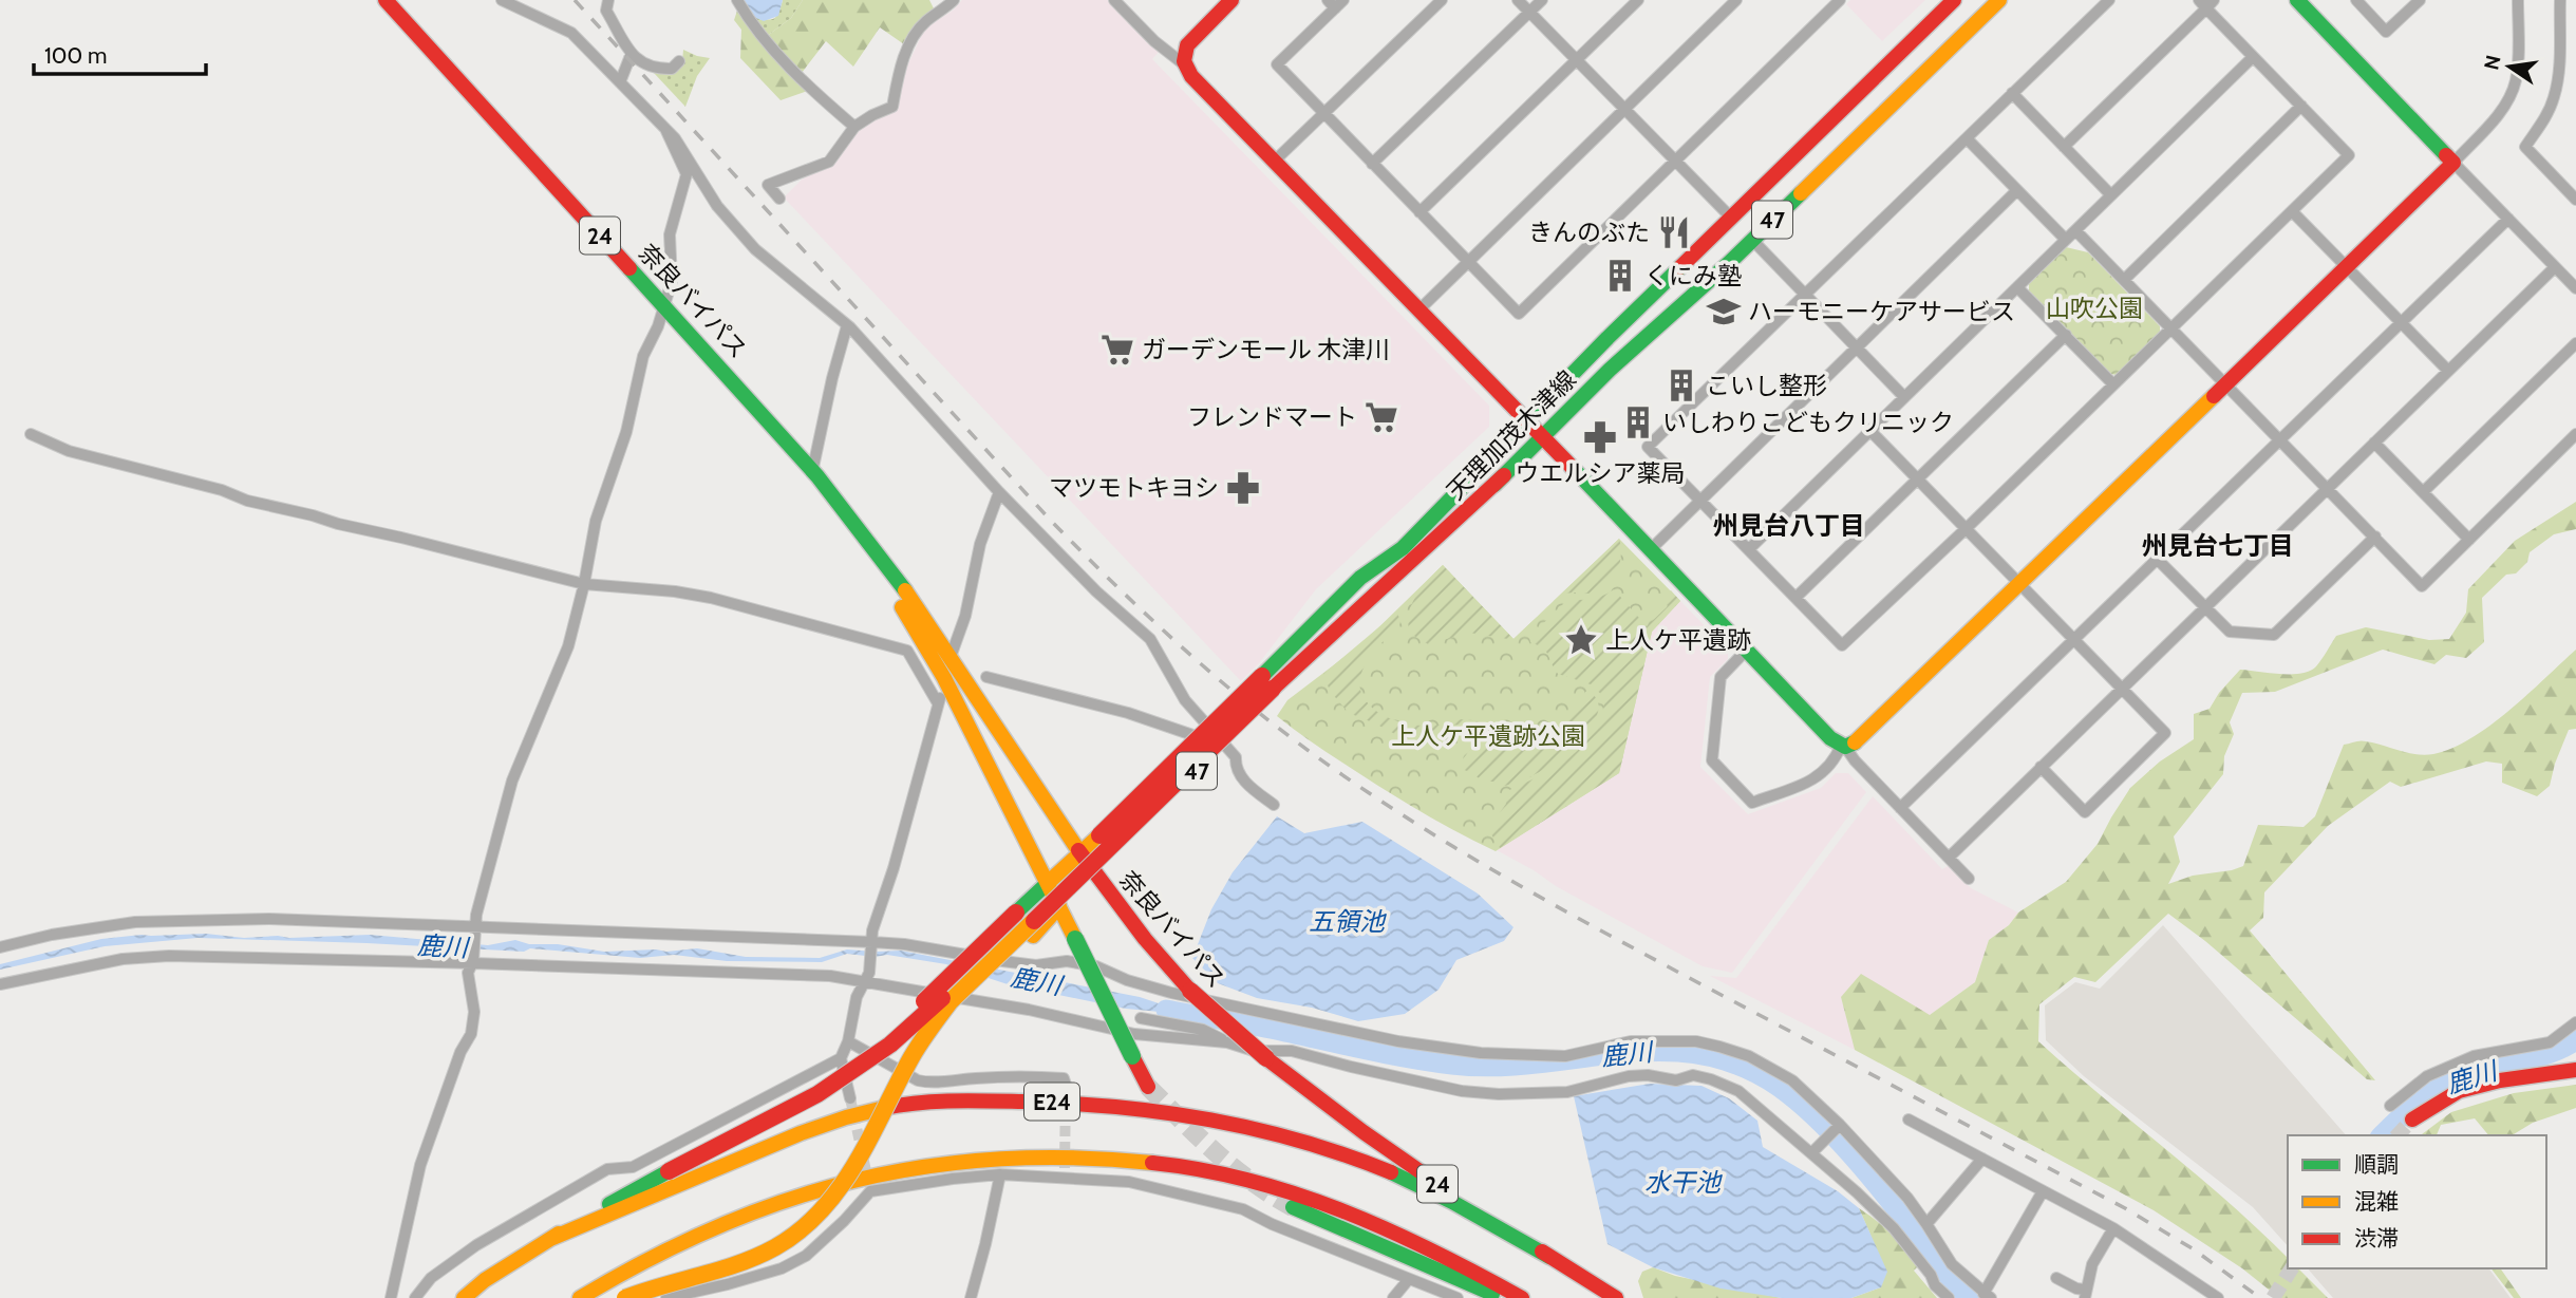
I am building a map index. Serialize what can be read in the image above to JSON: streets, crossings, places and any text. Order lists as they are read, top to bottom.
{
  "streets": {
    "main road": [
      "47",
      "24",
      "奈良バイパス",
      "天理加茂木津線",
      "E24"
    ]
  },
  "crossings": [
    ["47", "奈良バイパス"],
    ["47", "天理加茂木津線"],
    ["奈良バイパス", "E24"]
  ],
  "districts": ["州見台八丁目", "州見台七丁目"],
  "water": ["五領池", "鹿川", "水干池"],
  "parks": ["山吹公園", "上人ケ平遺跡公園"],
  "places": {
    "restaurant": ["きんのぶた"],
    "building": ["くにみ塾", "こいし整形", "いしわりこどもクリニック"],
    "school or university": ["ハーモニーケアサービス"],
    "supermarket": ["ガーデンモール 木津川", "フレンドマート"],
    "pharmacy": ["ウエルシア薬局", "マツモトキヨシ"],
    "place": ["上人ケ平遺跡"]
  },
  "legend": ["順調", "混雑", "渋滞"],
  "scale_bar": "100 m",
  "north": "left"
}
